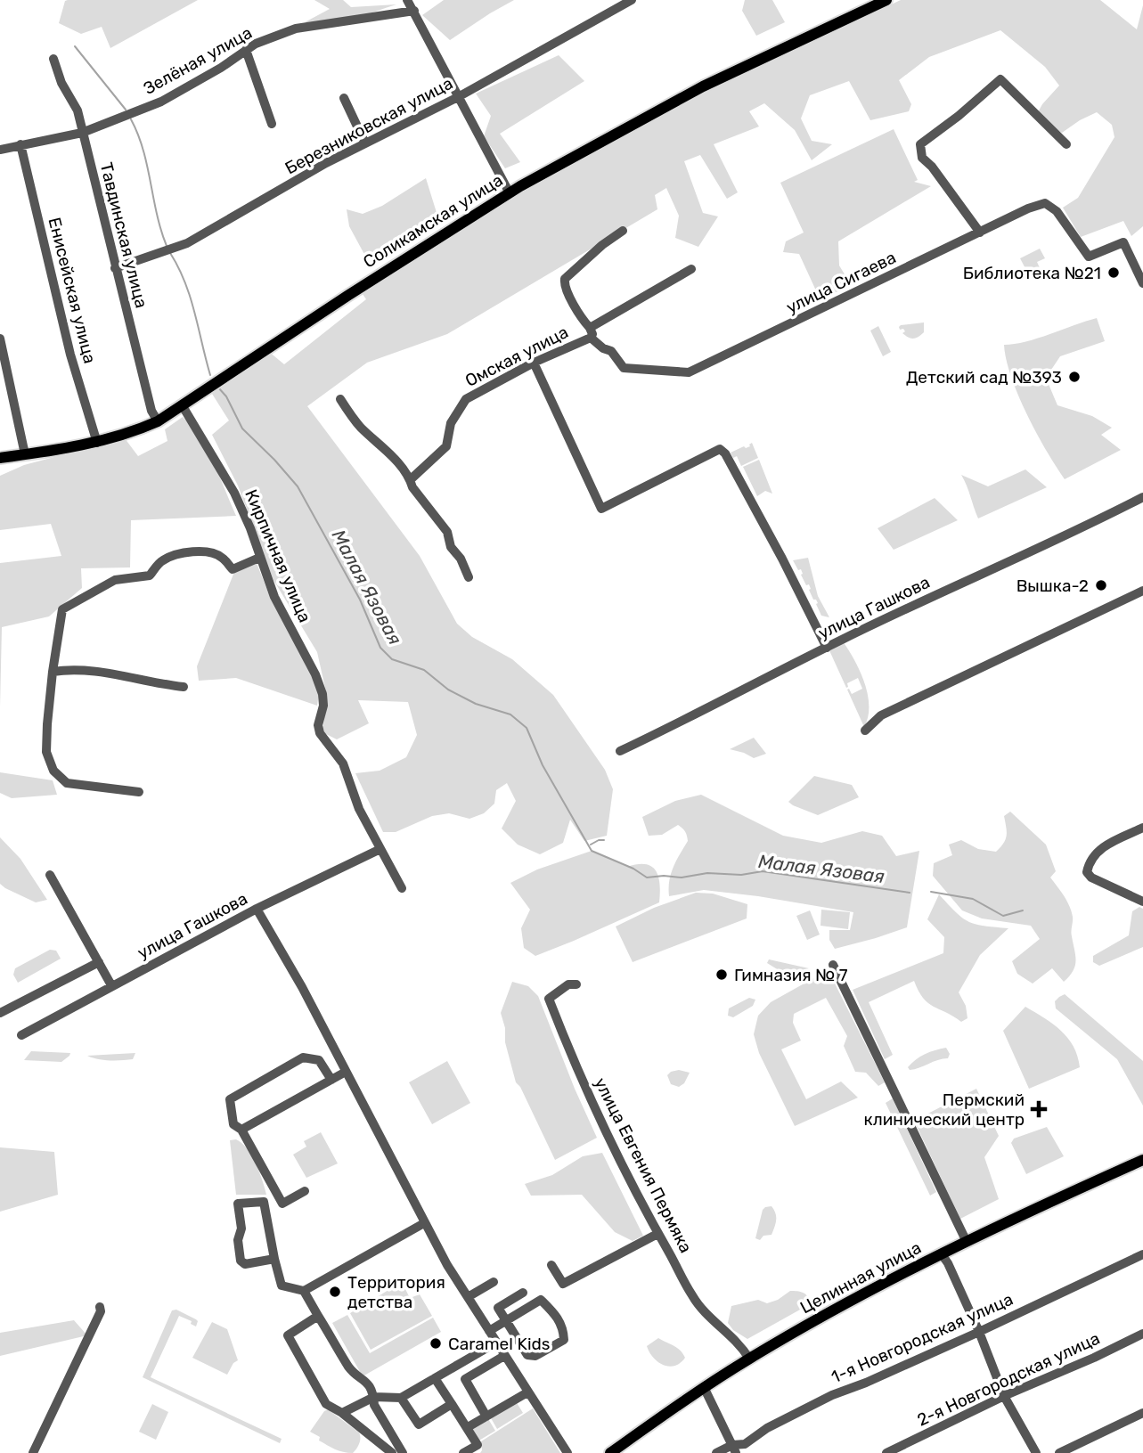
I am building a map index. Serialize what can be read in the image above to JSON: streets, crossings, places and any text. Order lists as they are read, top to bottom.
{
  "streets": {
    "main road": ["Соликамская улица", "Целинная улица"],
    "street": [
      "Зелёная улица",
      "Березниковская улица",
      "Тавдинская улица",
      "улица Сигаева",
      "Енисейская улица",
      "Омская улица",
      "Кирпичная улица",
      "улица Гашкова",
      "улица Евгения Пермяка",
      "1-я Новгородская улица",
      "2-я Новгородская улица"
    ]
  },
  "crossings": [
    ["Зелёная улица", "Тавдинская улица"],
    ["Зелёная улица", "Енисейская улица"],
    ["Березниковская улица", "Тавдинская улица"],
    ["Соликамская улица", "Тавдинская улица"],
    ["Соликамская улица", "Енисейская улица"],
    ["Соликамская улица", "Кирпичная улица"],
    ["улица Сигаева", "Омская улица"],
    ["Кирпичная улица", "улица Гашкова"],
    ["улица Евгения Пермяка", "Целинная улица"]
  ],
  "water": ["Малая Язовая"],
  "places": {
    "other": [
      "Библиотека №21",
      "Детский сад №393",
      "Вышка-2",
      "Гимназия № 7",
      "Территория детства",
      "Caramel Kids"
    ],
    "health": ["Пермский клинический центр"]
  }
}
